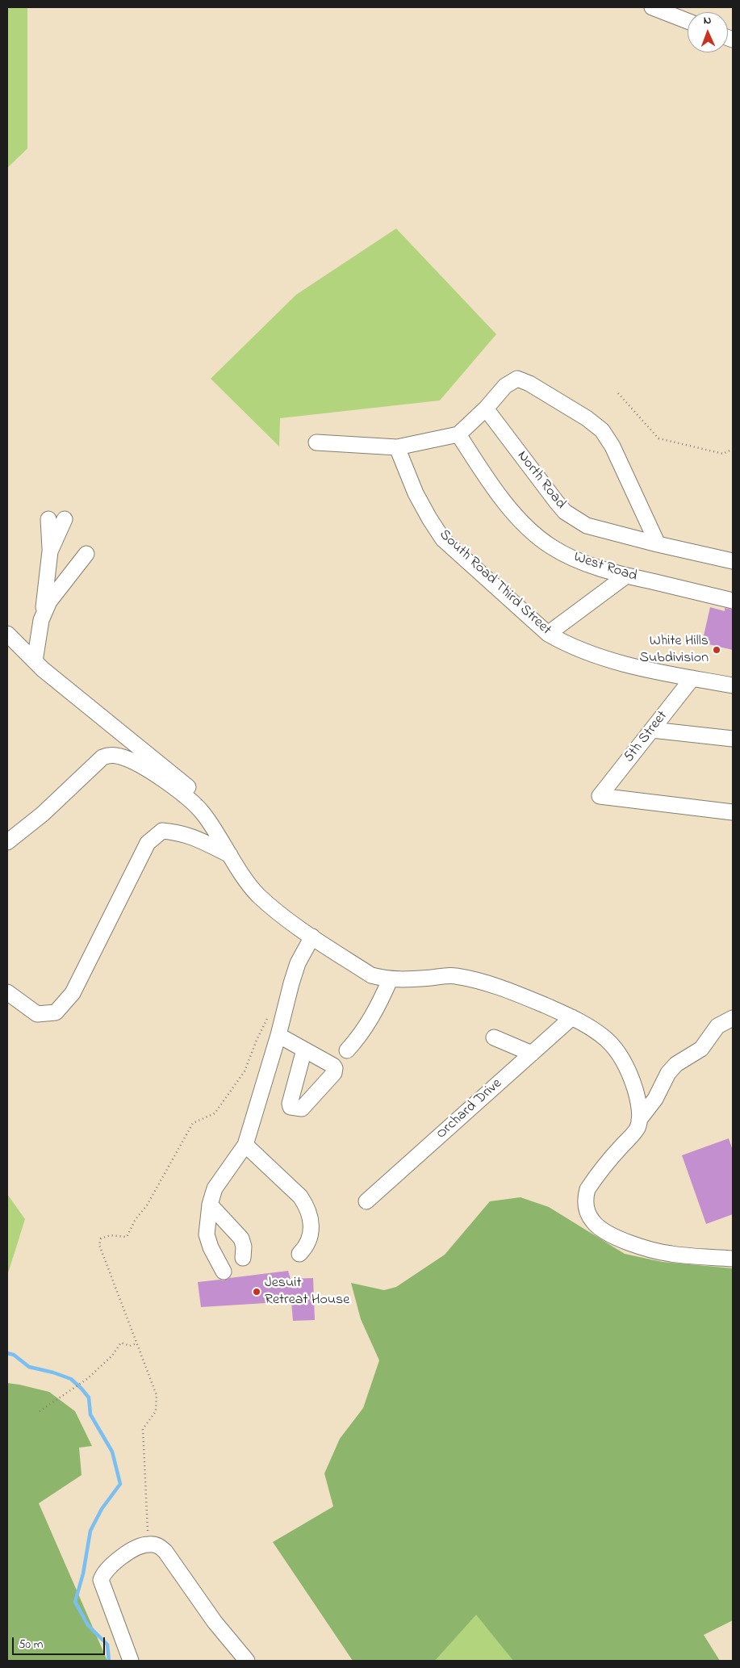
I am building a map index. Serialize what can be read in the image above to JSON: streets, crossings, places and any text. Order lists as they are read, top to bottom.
{
  "streets": {
    "street": [
      "North Road",
      "West Road",
      "South Road Third Street",
      "5th Street",
      "Orchard Drive"
    ]
  },
  "crossings": [
    ["South Road Third Street", "5th Street"]
  ],
  "places": ["White Hills Subdivision", "Jesuit Retreat House"],
  "scale_bar": "50 m",
  "north": "top"
}
